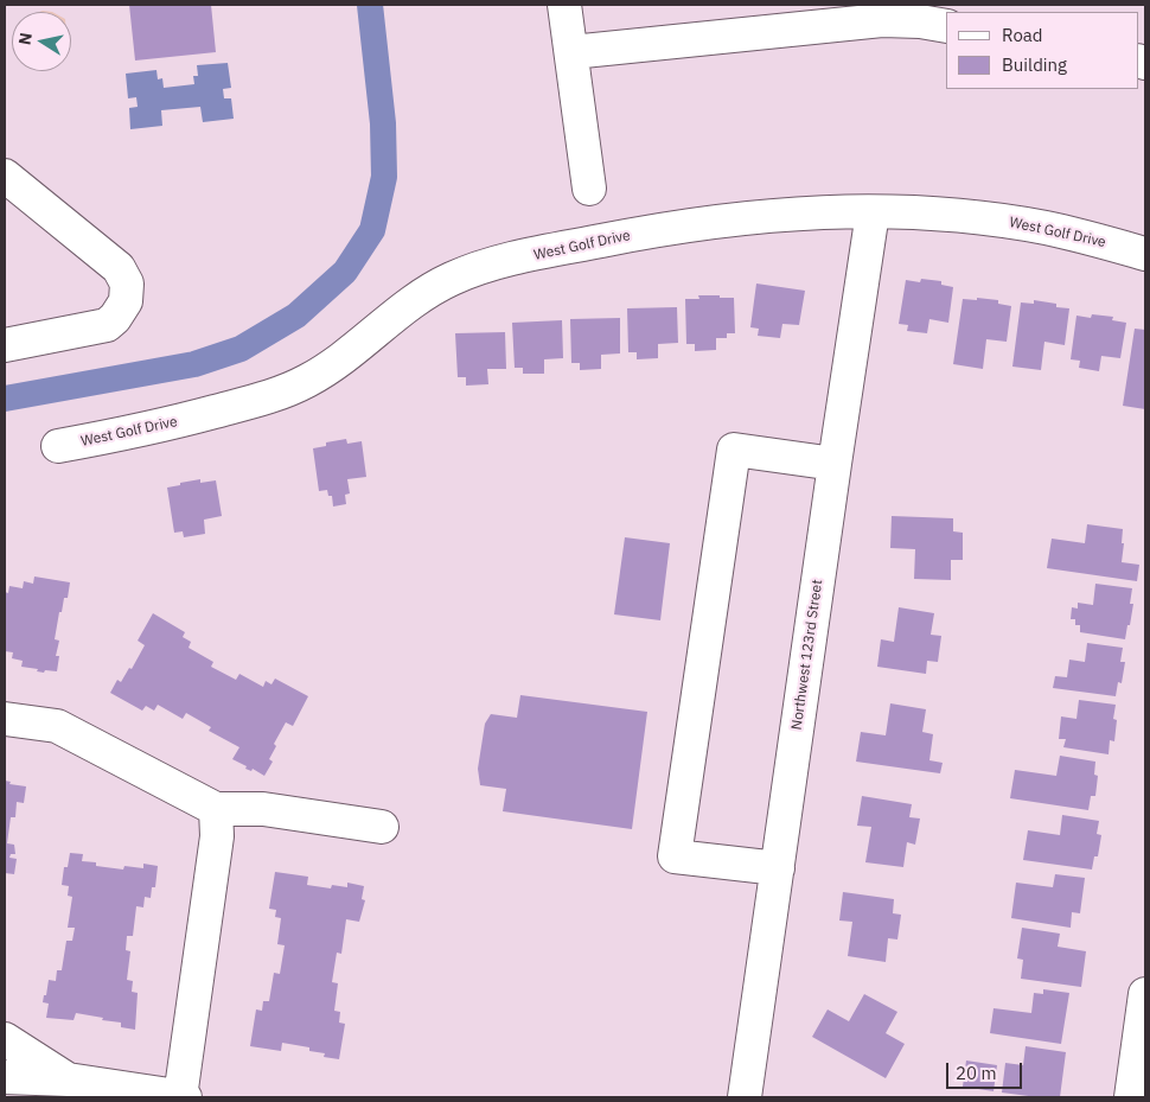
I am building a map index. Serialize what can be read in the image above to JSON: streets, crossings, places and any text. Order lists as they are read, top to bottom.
{
  "streets": {
    "street": ["West Golf Drive", "Northwest 123rd Street"]
  },
  "crossings": [
    ["West Golf Drive", "Northwest 123rd Street"]
  ],
  "legend": ["Road", "Building"],
  "scale_bar": "20 m",
  "north": "left"
}
